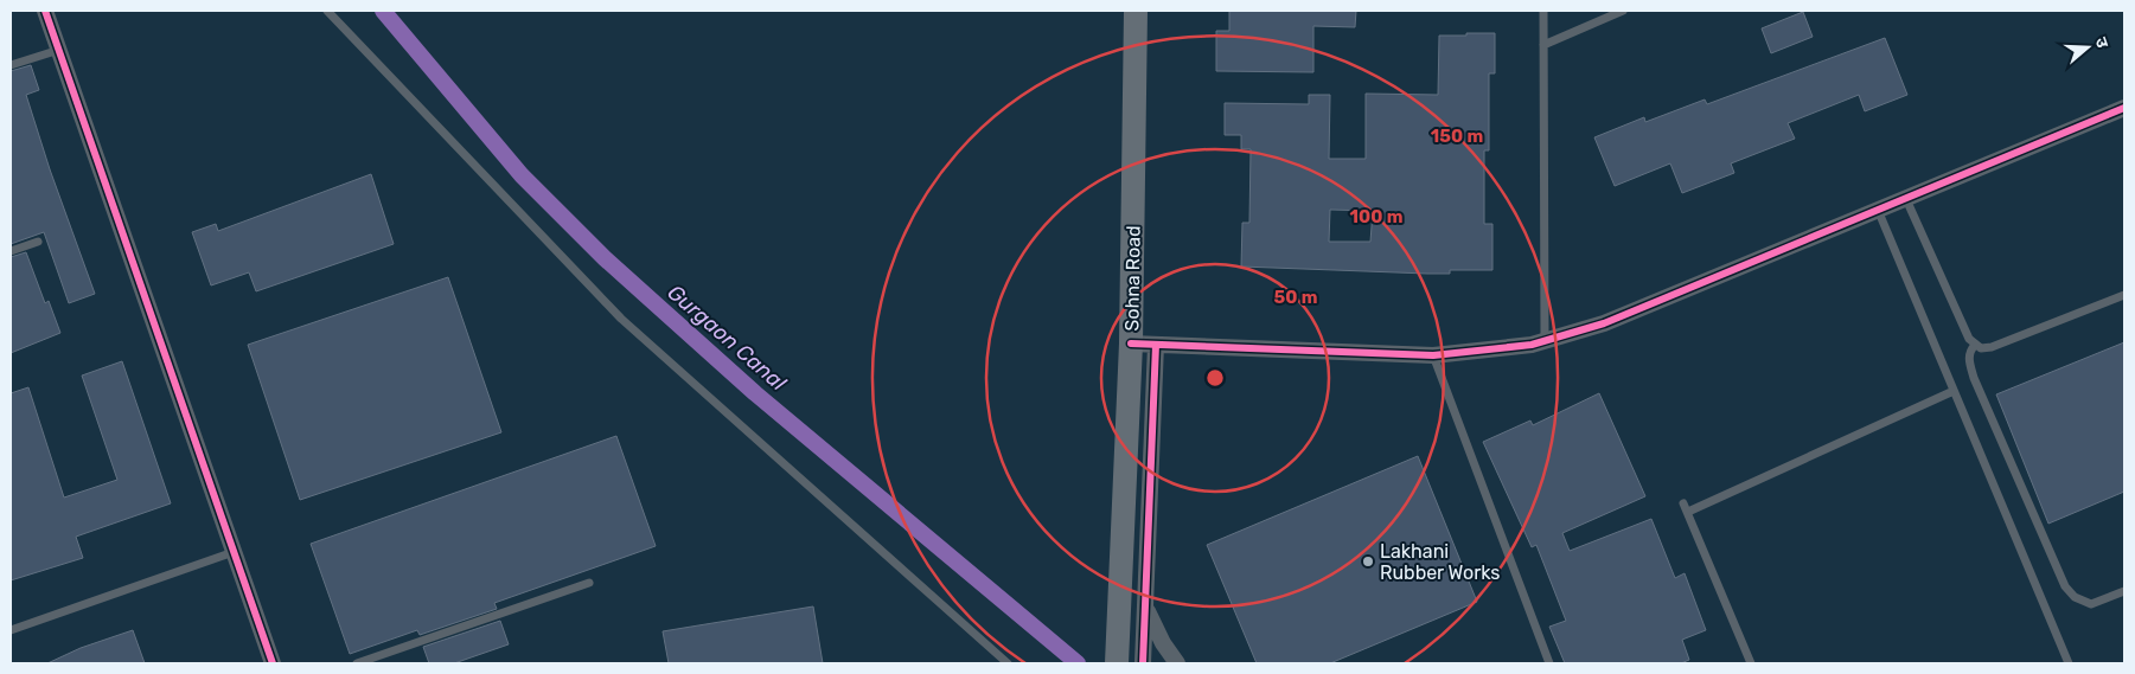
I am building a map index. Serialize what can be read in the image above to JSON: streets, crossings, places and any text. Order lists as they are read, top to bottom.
{
  "streets": {
    "main road": ["Sohna Road"]
  },
  "water": ["Gurgaon Canal"],
  "places": ["Lakhani Rubber Works"],
  "north": "right",
  "rings": ["150 m", "100 m", "50 m"]
}
